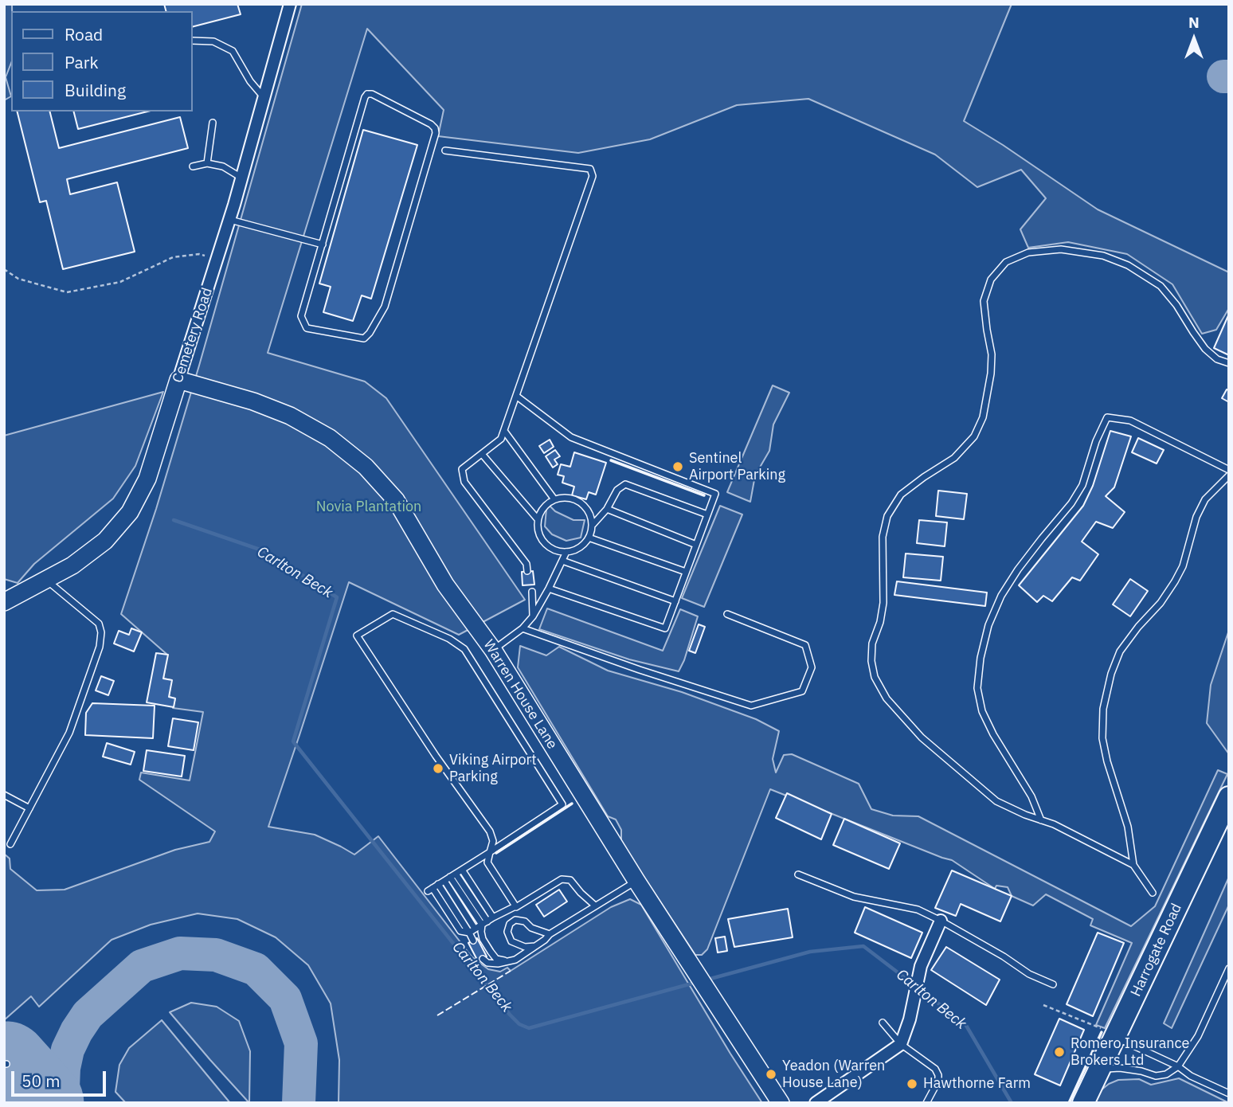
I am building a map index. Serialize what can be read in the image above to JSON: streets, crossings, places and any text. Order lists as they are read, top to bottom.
{
  "streets": {
    "highway": ["Harrogate Road"],
    "street": ["Cemetery Road", "Warren House Lane"]
  },
  "crossings": [
    ["Cemetery Road", "Warren House Lane"]
  ],
  "water": ["Carlton Beck"],
  "parks": ["Novia Plantation"],
  "places": [
    "Sentinel Airport Parking",
    "Viking Airport Parking",
    "Romero Insurance Brokers Ltd",
    "Yeadon (Warren House Lane)",
    "Hawthorne Farm"
  ],
  "legend": ["Road", "Park", "Building"],
  "scale_bar": "50 m",
  "north": "top"
}
